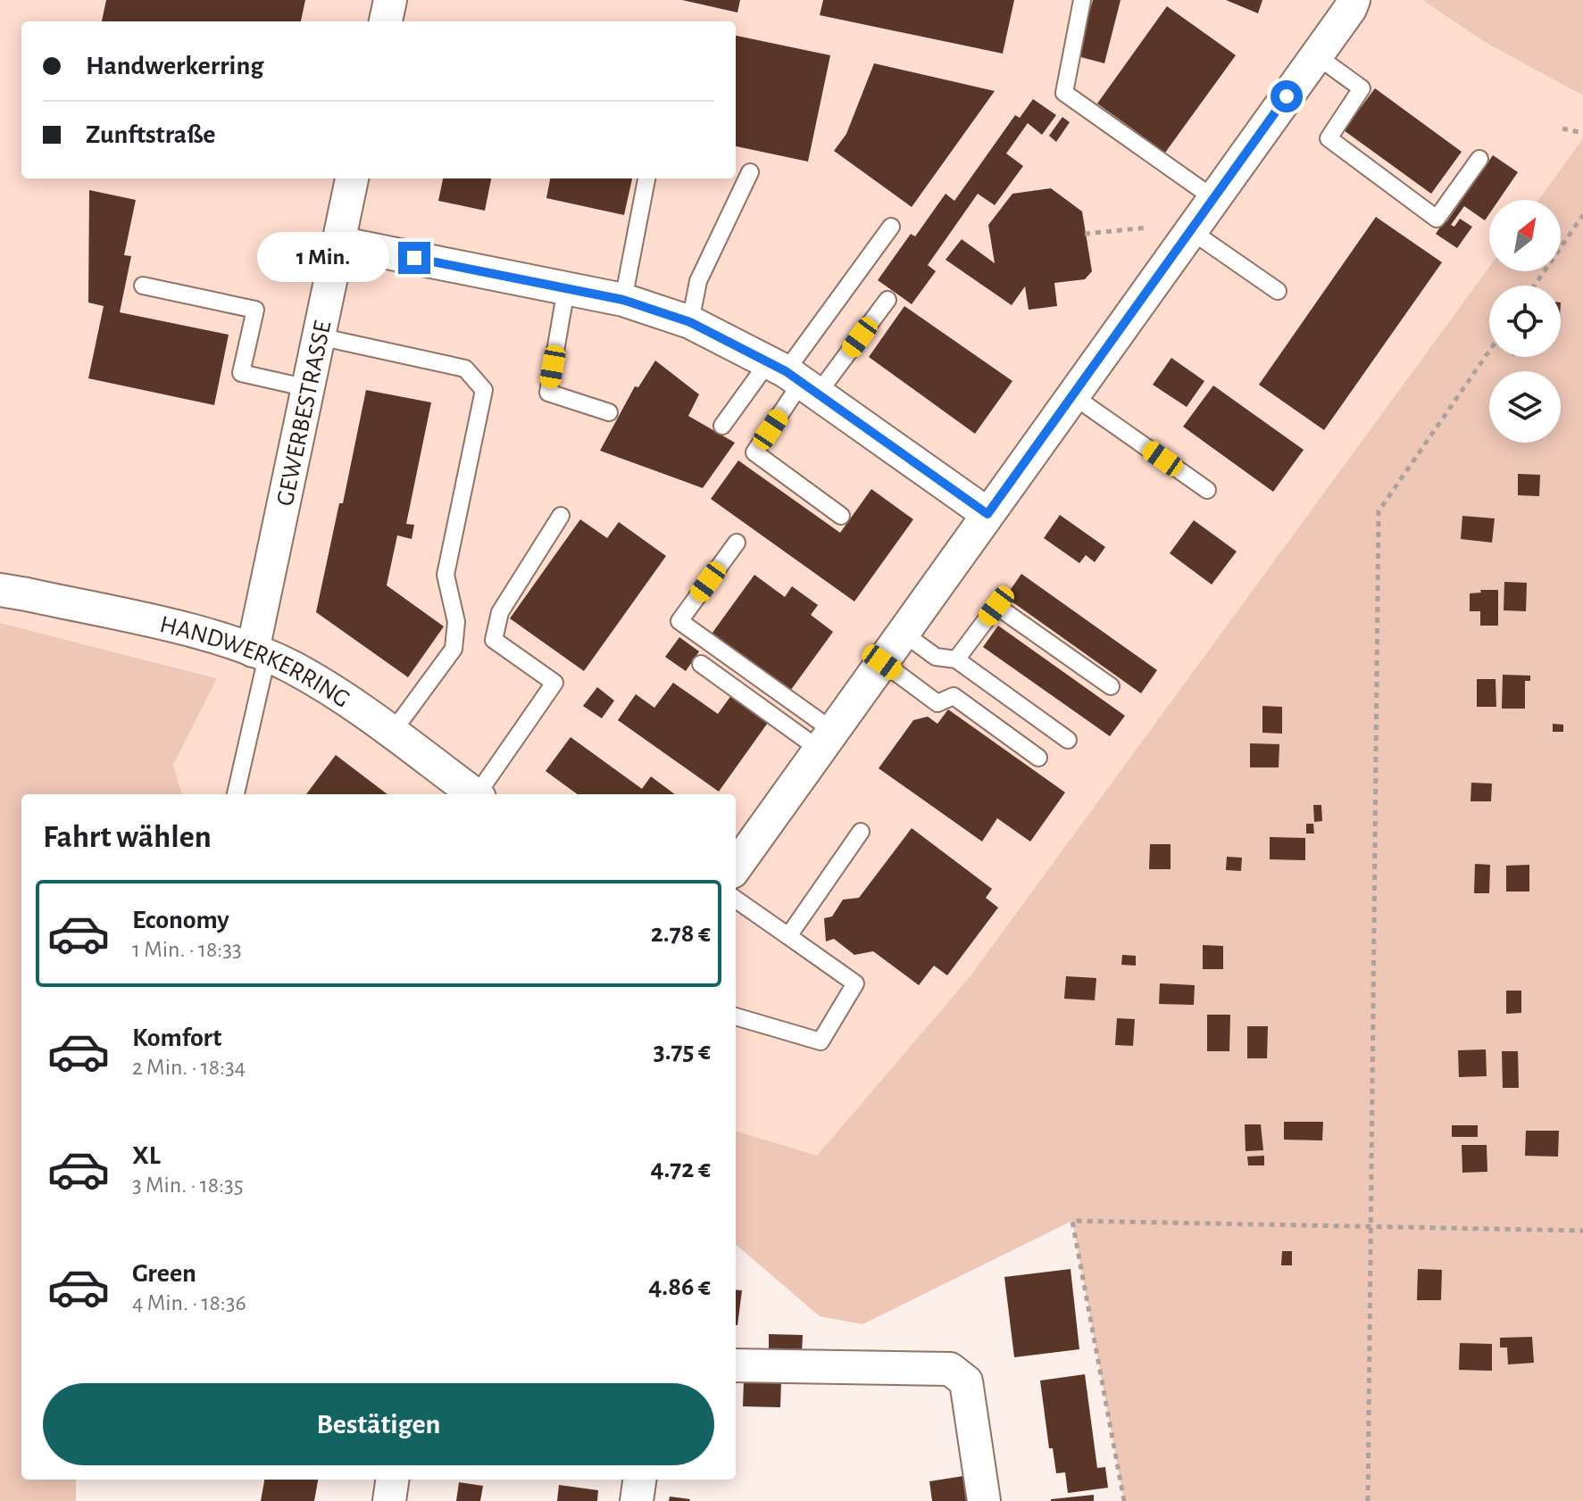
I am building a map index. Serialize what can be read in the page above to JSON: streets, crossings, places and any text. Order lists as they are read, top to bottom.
{
  "streets": {
    "street": ["GEWERBESTRASSE", "HANDWERKERRING"]
  },
  "crossings": [
    ["GEWERBESTRASSE", "HANDWERKERRING"]
  ],
  "north": "top right",
  "page": {
    "banner": ["Handwerkerring", "Zunftstraße"],
    "bubble": "1 Min.",
    "heading": "Fahrt wählen",
    "list": [
      {
        "name": "Economy",
        "note": "1 Min. · 18:33",
        "value": "2.78 €"
      },
      {
        "name": "Komfort",
        "note": "2 Min. · 18:34",
        "value": "3.75 €"
      },
      {
        "name": "XL",
        "note": "3 Min. · 18:35",
        "value": "4.72 €"
      },
      {
        "name": "Green",
        "note": "4 Min. · 18:36",
        "value": "4.86 €"
      }
    ],
    "buttons": "Bestätigen"
  }
}
